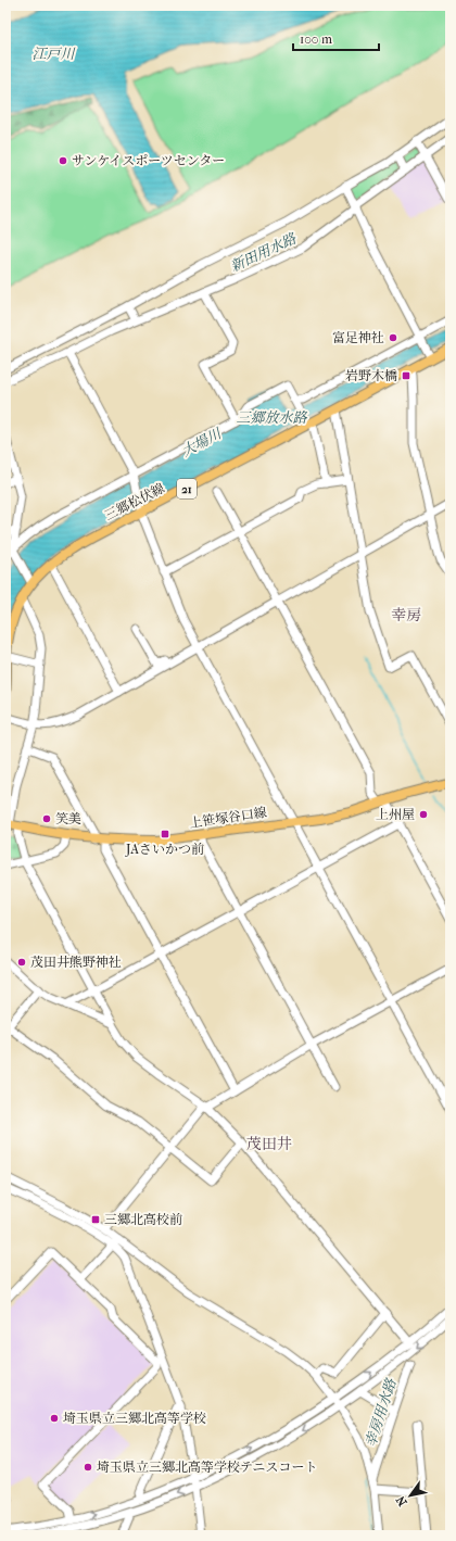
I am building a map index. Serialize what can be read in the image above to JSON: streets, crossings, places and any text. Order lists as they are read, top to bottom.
{
  "streets": {
    "main road": ["21", "三郷松伏線", "上笹塚谷口線"]
  },
  "districts": ["幸房", "茂田井"],
  "water": [
    "江戸川",
    "新田用水路",
    "三郷放水路",
    "大場川",
    "幸房用水路"
  ],
  "places": {
    "other": [
      "サンケイスポーツセンター",
      "富足神社",
      "上州屋",
      "笑美",
      "茂田井熊野神社",
      "埼玉県立三郷北高等学校",
      "埼玉県立三郷北高等学校テニスコート"
    ],
    "transit": ["岩野木橋", "JAさいかつ前", "三郷北高校前"]
  },
  "scale_bar": "100 m",
  "north": "bottom left"
}
